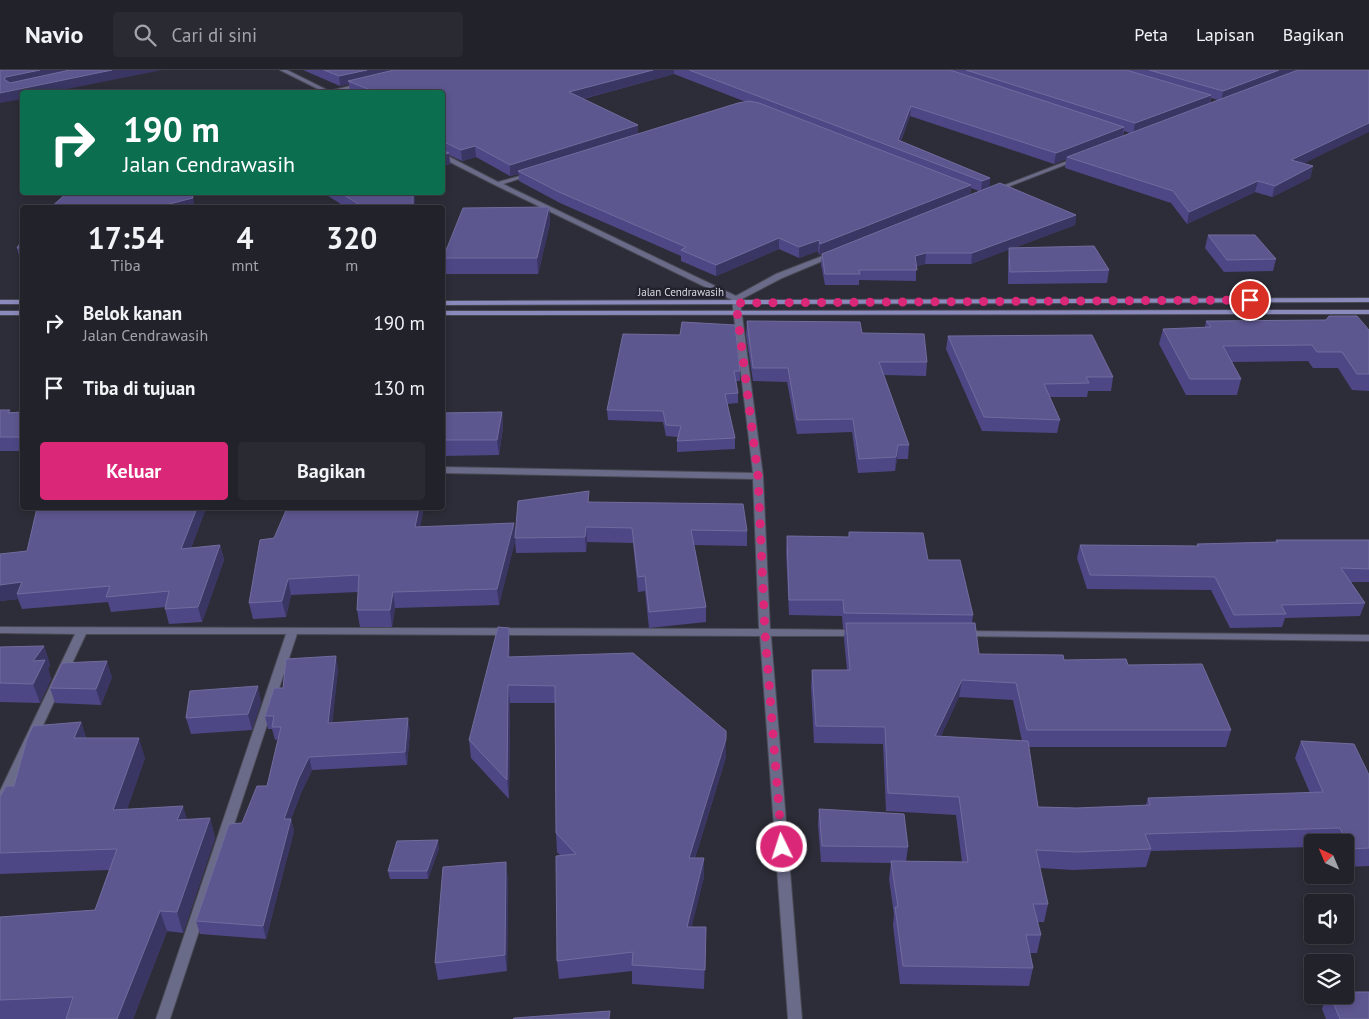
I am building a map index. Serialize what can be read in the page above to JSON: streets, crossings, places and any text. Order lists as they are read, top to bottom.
{
  "streets": {
    "main road": ["Jalan Cendrawasih"]
  },
  "north": "top left",
  "page": {
    "header": "Navio",
    "search": "Cari di sini",
    "nav": ["Peta", "Lapisan", "Bagikan"],
    "turn": ["190 m", "Jalan Cendrawasih"],
    "eta": [
      "17:54",
      "Tiba",
      "4",
      "mnt",
      "320",
      "m"
    ],
    "list": [
      {
        "name": "Belok kanan",
        "note": "Jalan Cendrawasih",
        "value": "190 m"
      },
      {
        "name": "Tiba di tujuan",
        "value": "130 m"
      }
    ],
    "buttons": ["Keluar", "Bagikan"]
  }
}
